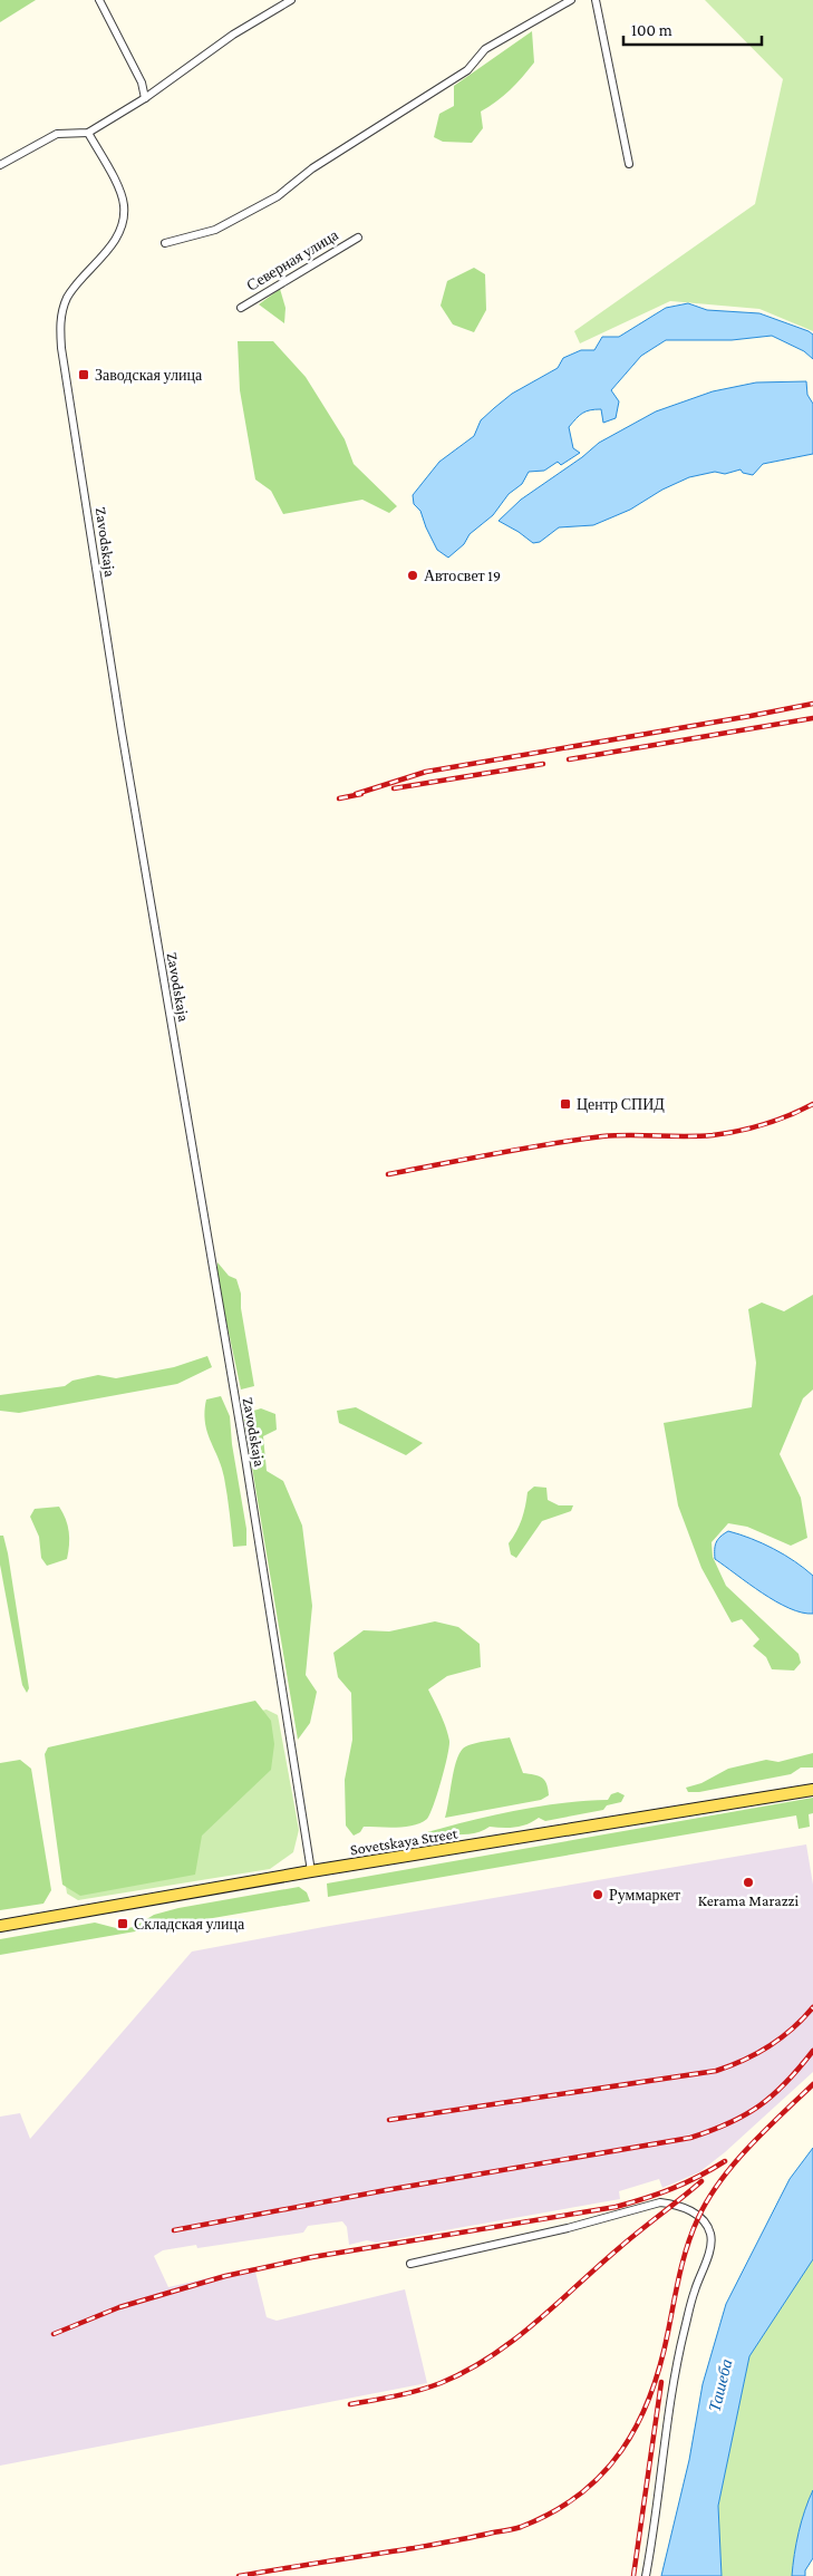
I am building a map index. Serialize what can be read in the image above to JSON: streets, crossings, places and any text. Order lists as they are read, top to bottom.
{
  "streets": {
    "main road": ["Sovetskaya Street"],
    "street": ["Северная улица", "Zavodskaja"]
  },
  "crossings": [
    ["Zavodskaja", "Sovetskaya Street"]
  ],
  "water": ["Ташеба"],
  "places": {
    "transit": ["Заводская улица", "Центр СПИД", "Складская улица"],
    "other": ["Автосвет 19", "Kerama Marazzi", "Руммаркет"]
  },
  "scale_bar": "100 m"
}
